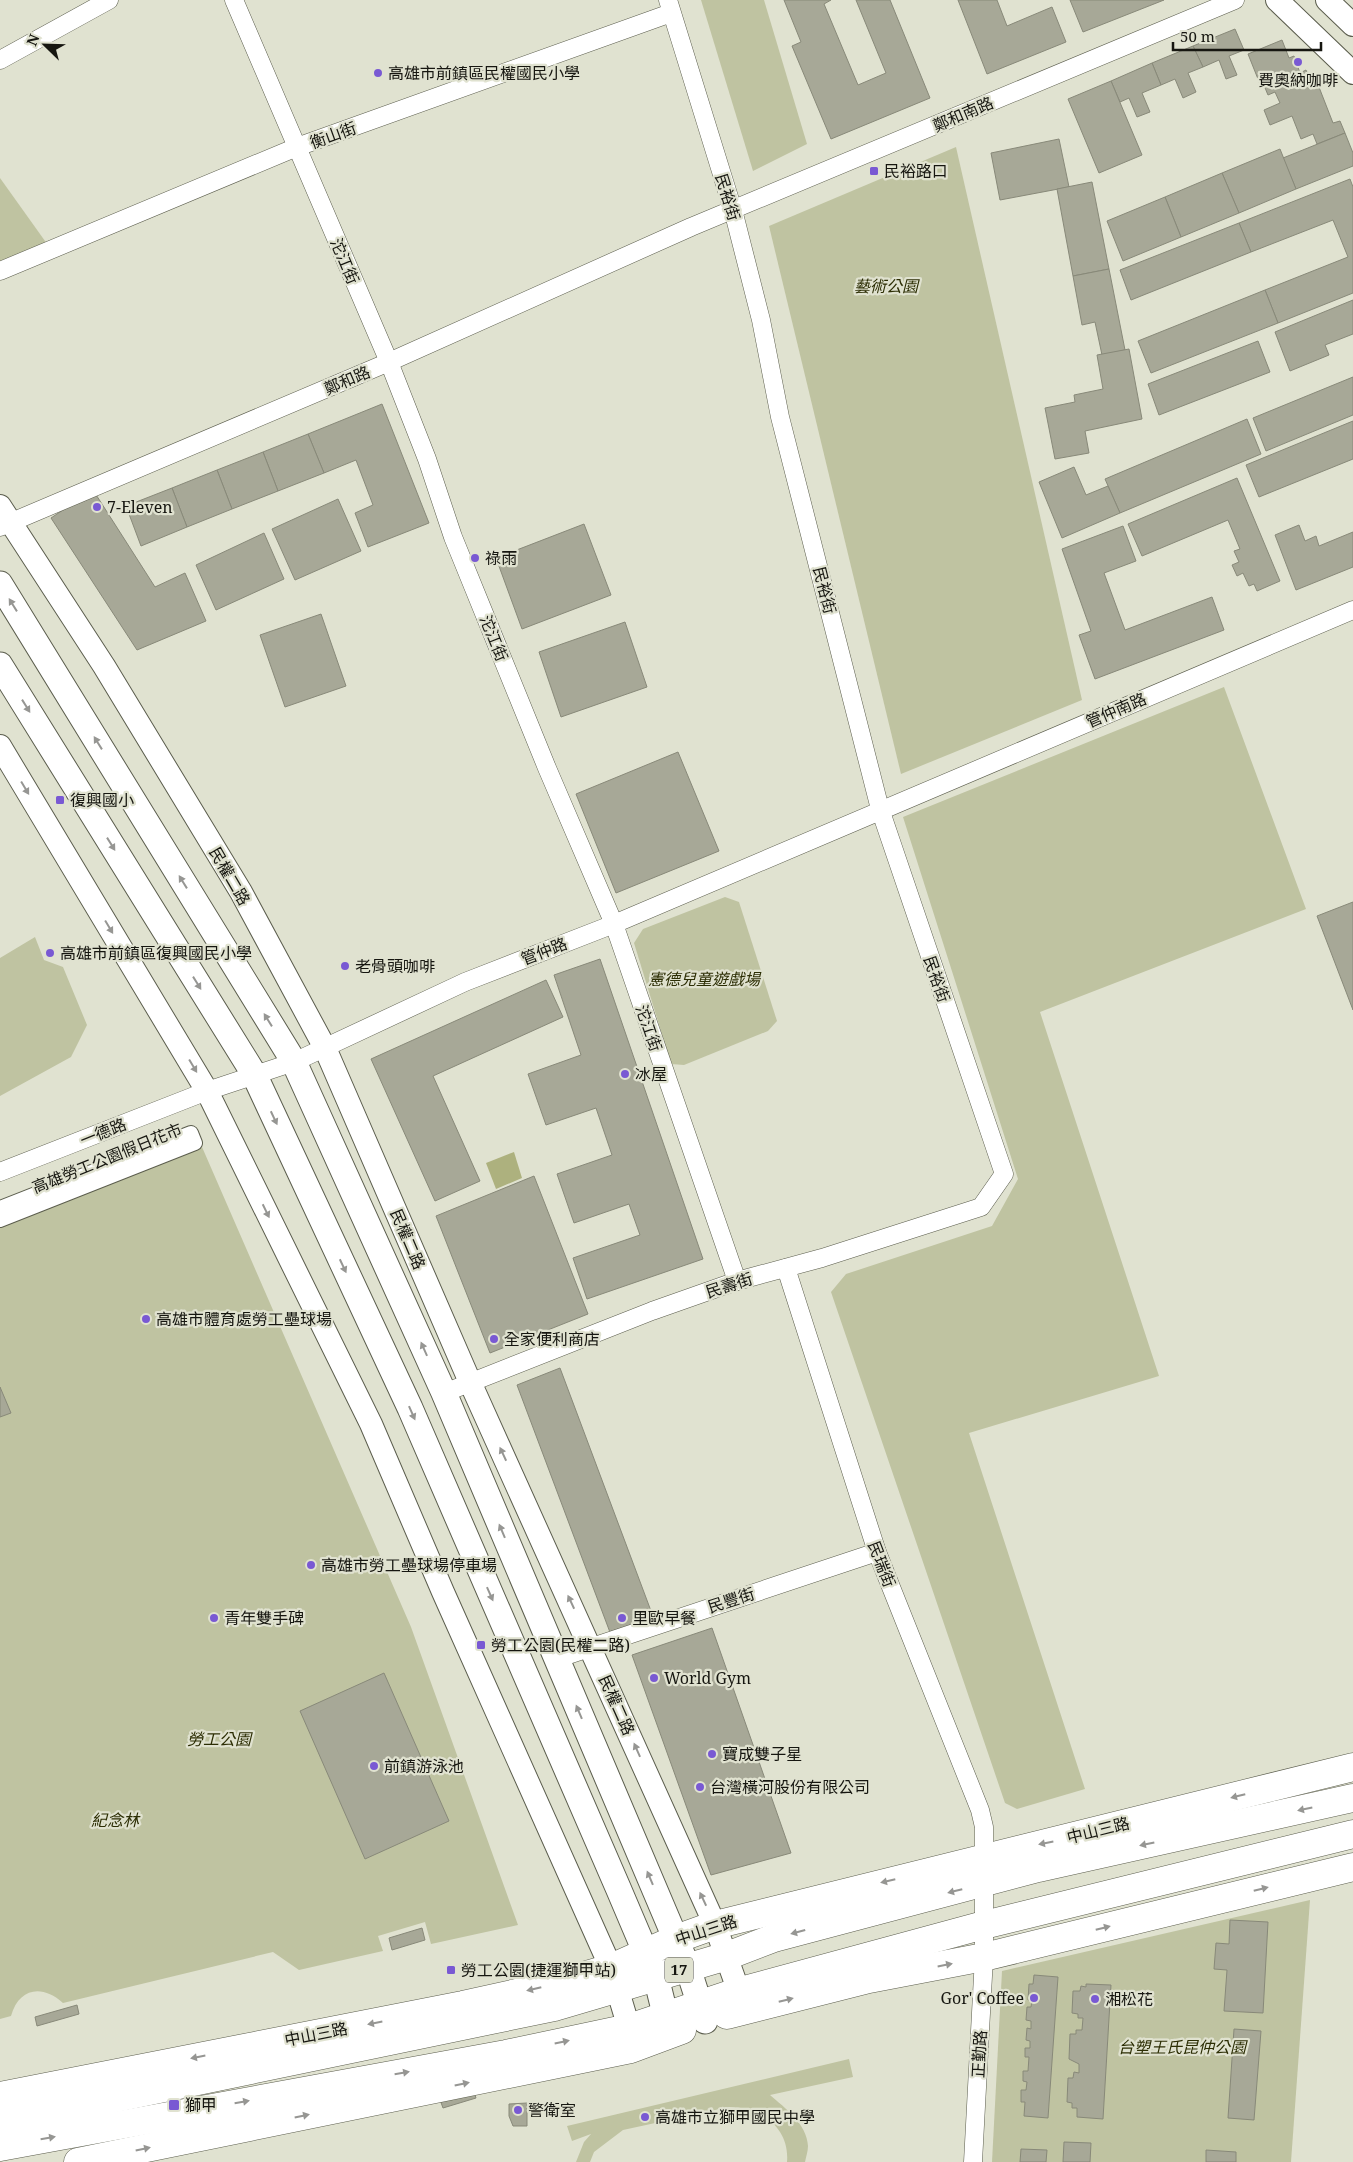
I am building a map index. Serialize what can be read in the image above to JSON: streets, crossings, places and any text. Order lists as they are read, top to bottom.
{
  "streets": {
    "main road": ["民權二路", "中山三路", "17"],
    "street": [
      "鄭和南路",
      "衡山街",
      "民裕街",
      "沱江街",
      "鄭和路",
      "管仲南路",
      "管仲路",
      "一德路",
      "高雄勞工公園假日花市",
      "民壽街",
      "民瑞街",
      "民豐街",
      "正勤路"
    ]
  },
  "crossings": [
    ["鄭和南路", "民裕街"],
    ["鄭和南路", "鄭和路"],
    ["衡山街", "民裕街"],
    ["衡山街", "沱江街"],
    ["民裕街", "管仲南路"],
    ["民裕街", "管仲路"],
    ["民裕街", "民壽街"],
    ["沱江街", "鄭和路"],
    ["沱江街", "管仲路"],
    ["沱江街", "民壽街"],
    ["鄭和路", "民權二路"],
    ["管仲南路", "管仲路"],
    ["民權二路", "管仲路"],
    ["民權二路", "民壽街"],
    ["民權二路", "民豐街"],
    ["民權二路", "中山三路"],
    ["管仲路", "一德路"],
    ["民壽街", "民瑞街"],
    ["民瑞街", "民豐街"],
    ["民瑞街", "中山三路"],
    ["民瑞街", "正勤路"],
    ["中山三路", "正勤路"]
  ],
  "parks": [
    "藝術公園",
    "憲德兒童遊戲場",
    "勞工公園",
    "紀念林",
    "台塑王氏昆仲公園"
  ],
  "places": {
    "other": [
      "費奧納咖啡",
      "高雄市前鎮區民權國民小學",
      "7-Eleven",
      "祿雨",
      "高雄市前鎮區復興國民小學",
      "老骨頭咖啡",
      "冰屋",
      "高雄市體育處勞工壘球場",
      "全家便利商店",
      "高雄市勞工壘球場停車場",
      "青年雙手碑",
      "里歐早餐",
      "World Gym",
      "寶成雙子星",
      "前鎮游泳池",
      "台灣橫河股份有限公司",
      "Gor' Coffee",
      "湘松花",
      "警衛室",
      "高雄市立獅甲國民中學"
    ],
    "transit": [
      "民裕路口",
      "復興國小",
      "勞工公園(民權二路)",
      "勞工公園(捷運獅甲站)",
      "獅甲"
    ]
  },
  "scale_bar": "50 m",
  "north": "top left"
}
